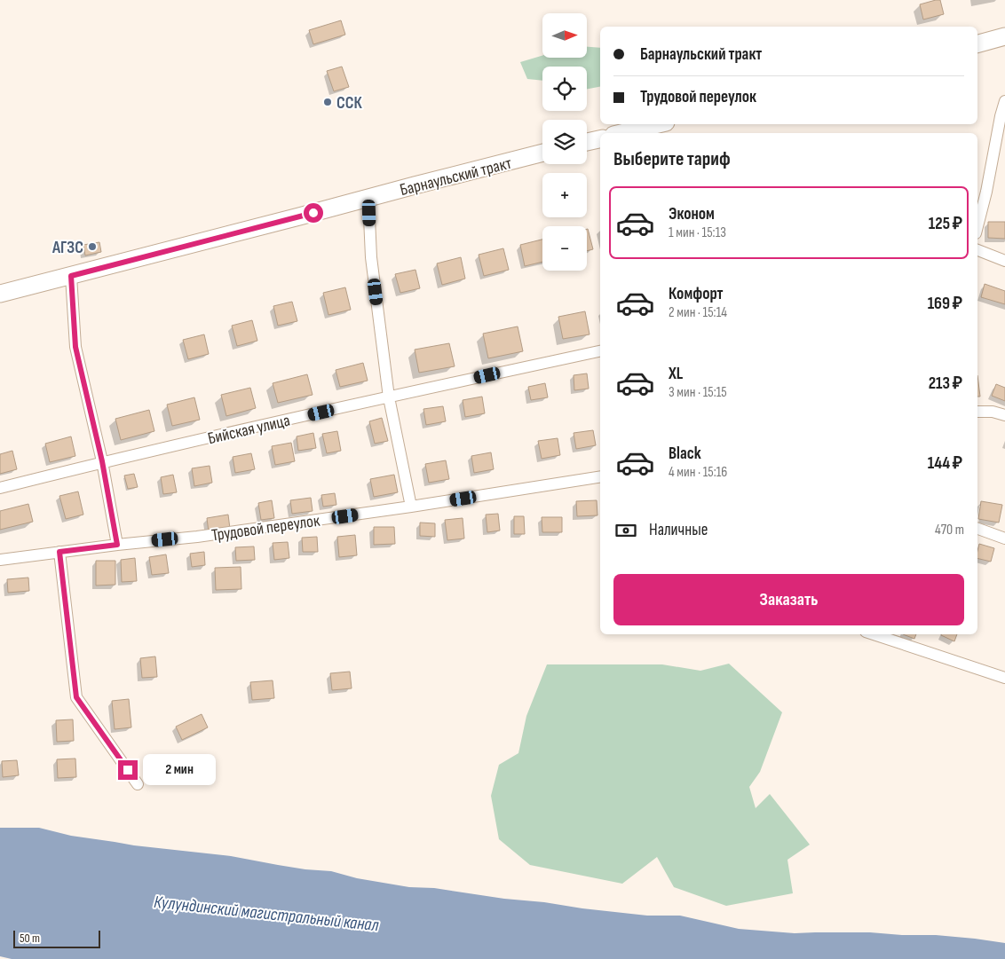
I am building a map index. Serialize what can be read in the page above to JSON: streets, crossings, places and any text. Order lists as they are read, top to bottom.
{
  "streets": {
    "main road": ["Барнаульский тракт"],
    "street": ["Бийская улица", "Трудовой переулок"]
  },
  "water": ["Кулундинский магистральный канал"],
  "places": ["ССК", "АГЗС"],
  "scale_bar": "50 m",
  "north": "right",
  "page": {
    "map_buttons": ["+", "−"],
    "banner": ["Барнаульский тракт", "Трудовой переулок"],
    "heading": "Выберите тариф",
    "list": [
      {
        "name": "Эконом",
        "note": "1 мин · 15:13",
        "value": "125 ₽"
      },
      {
        "name": "Комфорт",
        "note": "2 мин · 15:14",
        "value": "169 ₽"
      },
      {
        "name": "XL",
        "note": "3 мин · 15:15",
        "value": "213 ₽"
      },
      {
        "name": "Black",
        "note": "4 мин · 15:16",
        "value": "144 ₽"
      }
    ],
    "pay": ["Наличные", "470 m"],
    "buttons": "Заказать",
    "bubble": "2 мин",
    "scale": "50 m"
  }
}
